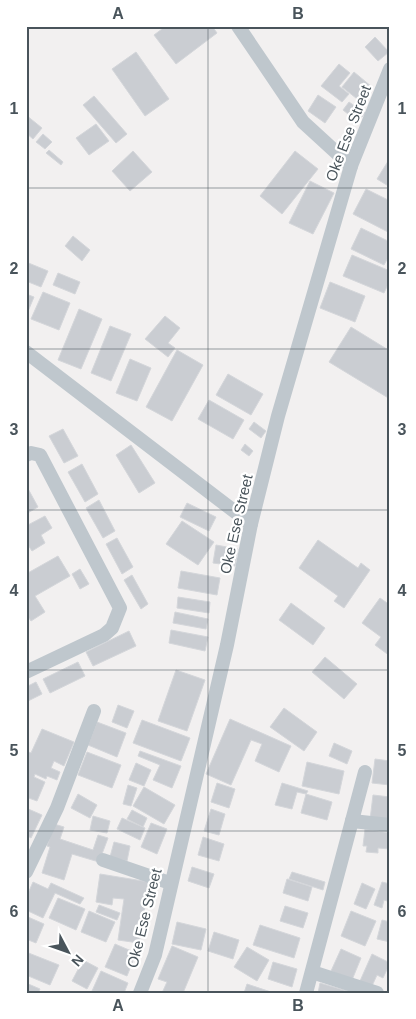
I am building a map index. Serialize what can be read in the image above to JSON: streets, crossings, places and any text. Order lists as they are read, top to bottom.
{
  "streets": {
    "street": ["Oke Ese Street"]
  },
  "north": "bottom right",
  "grid": {
    "columns": ["A", "B"],
    "rows": [
      "1",
      "2",
      "3",
      "4",
      "5",
      "6"
    ]
  }
}
